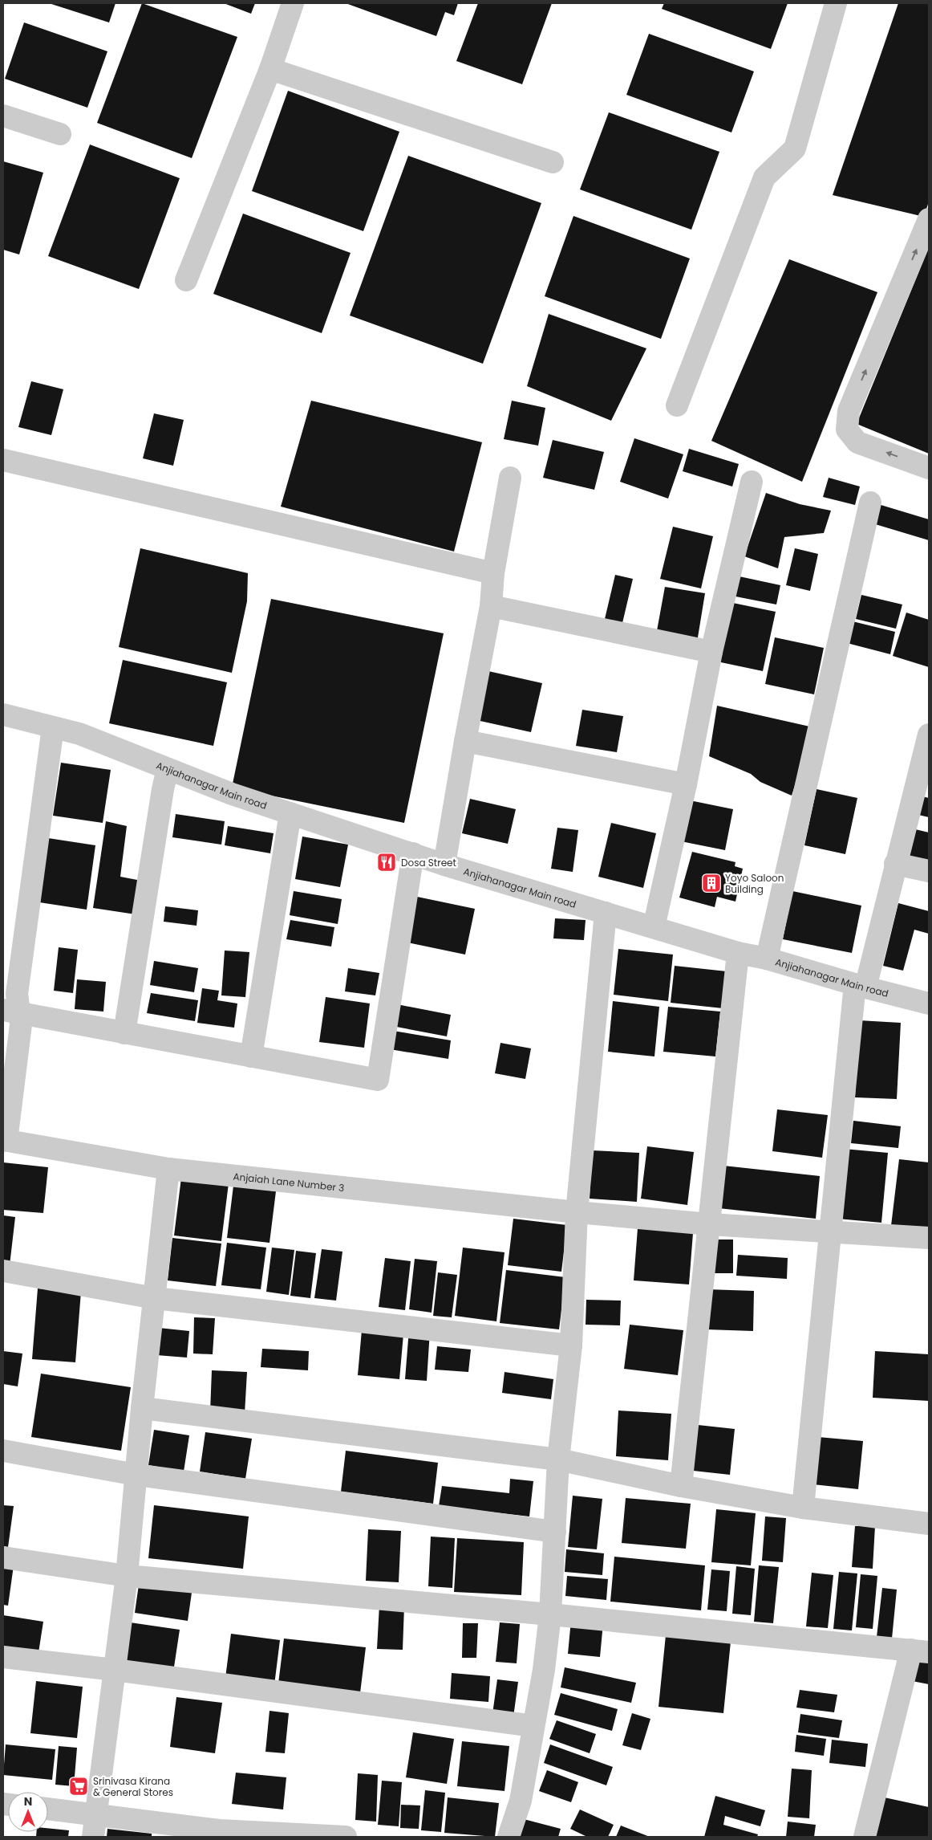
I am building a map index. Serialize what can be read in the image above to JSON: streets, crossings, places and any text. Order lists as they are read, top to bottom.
{
  "streets": {
    "street": ["Anjiahanagar Main road", "Anjaiah Lane Number 3"]
  },
  "places": {
    "restaurant": ["Dosa Street"],
    "building": ["Yoyo Saloon Building"],
    "supermarket": ["Srinivasa Kirana & General Stores"]
  },
  "north": "top"
}
